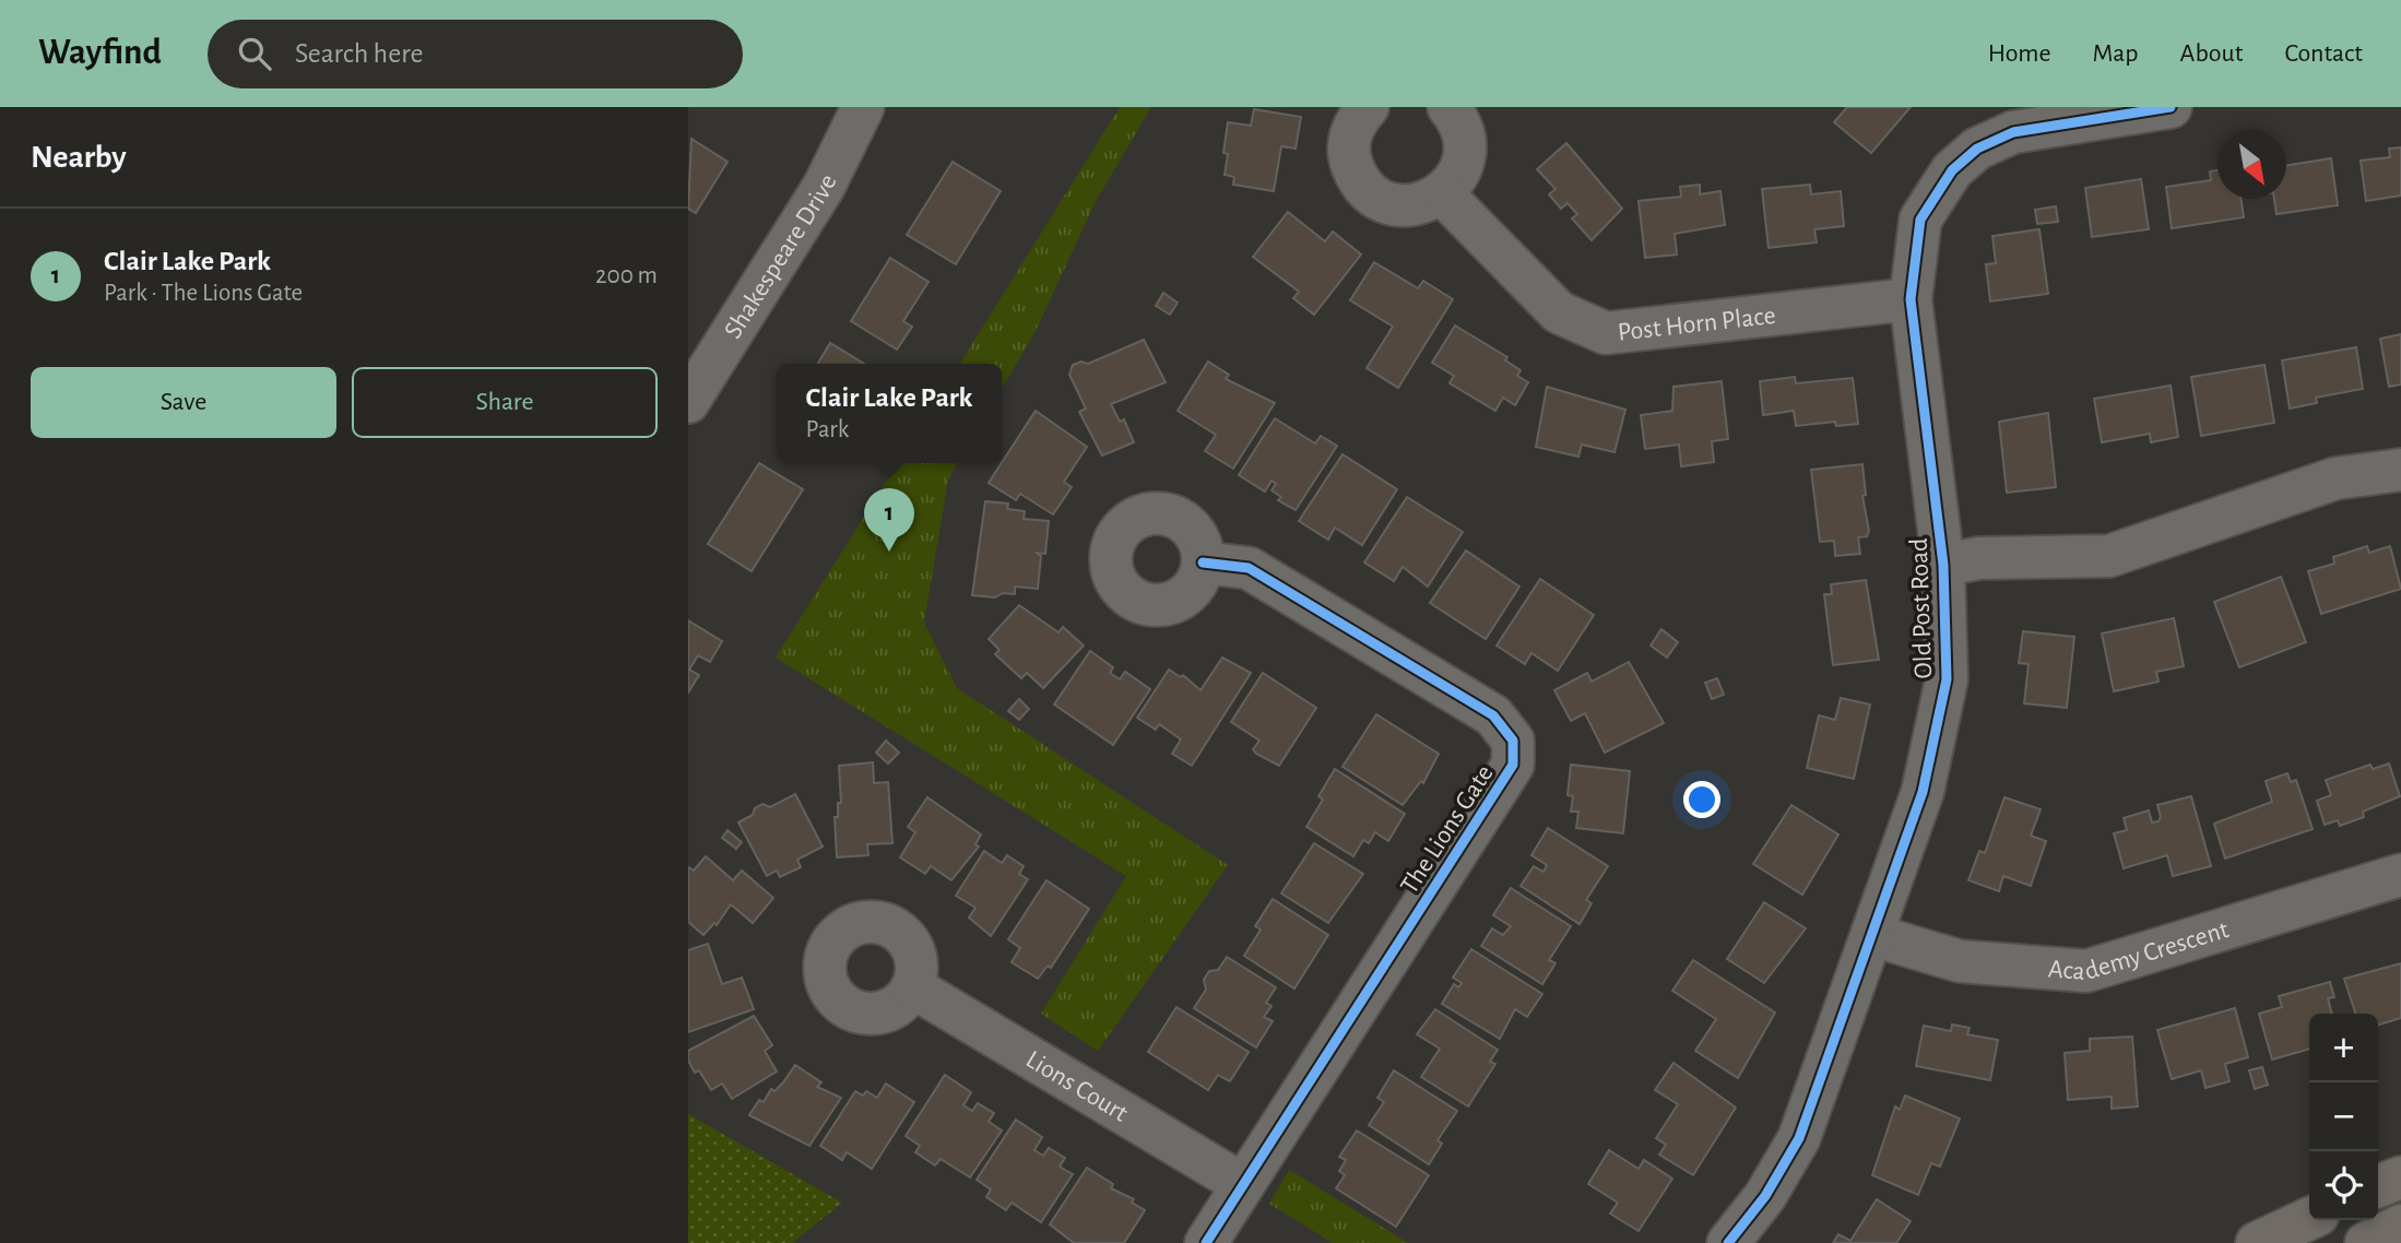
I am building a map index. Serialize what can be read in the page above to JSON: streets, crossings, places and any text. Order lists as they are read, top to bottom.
{
  "streets": {
    "street": [
      "Shakespeare Drive",
      "Post Horn Place",
      "Old Post Road",
      "The Lions Gate",
      "Academy Crescent",
      "Lions Court"
    ]
  },
  "crossings": [
    ["Post Horn Place", "Old Post Road"],
    ["Old Post Road", "Academy Crescent"],
    ["The Lions Gate", "Lions Court"]
  ],
  "north": "bottom right",
  "page": {
    "header": "Wayfind",
    "search": "Search here",
    "nav": [
      "Home",
      "Map",
      "About",
      "Contact"
    ],
    "heading": "Nearby",
    "list": [
      {
        "mark": "1",
        "name": "Clair Lake Park",
        "note": "Park · The Lions Gate",
        "value": "200 m"
      }
    ],
    "buttons": ["Save", "Share"],
    "popup": ["Clair Lake Park", "Park"],
    "pins": "1",
    "map_buttons": ["+", "−"]
  }
}
